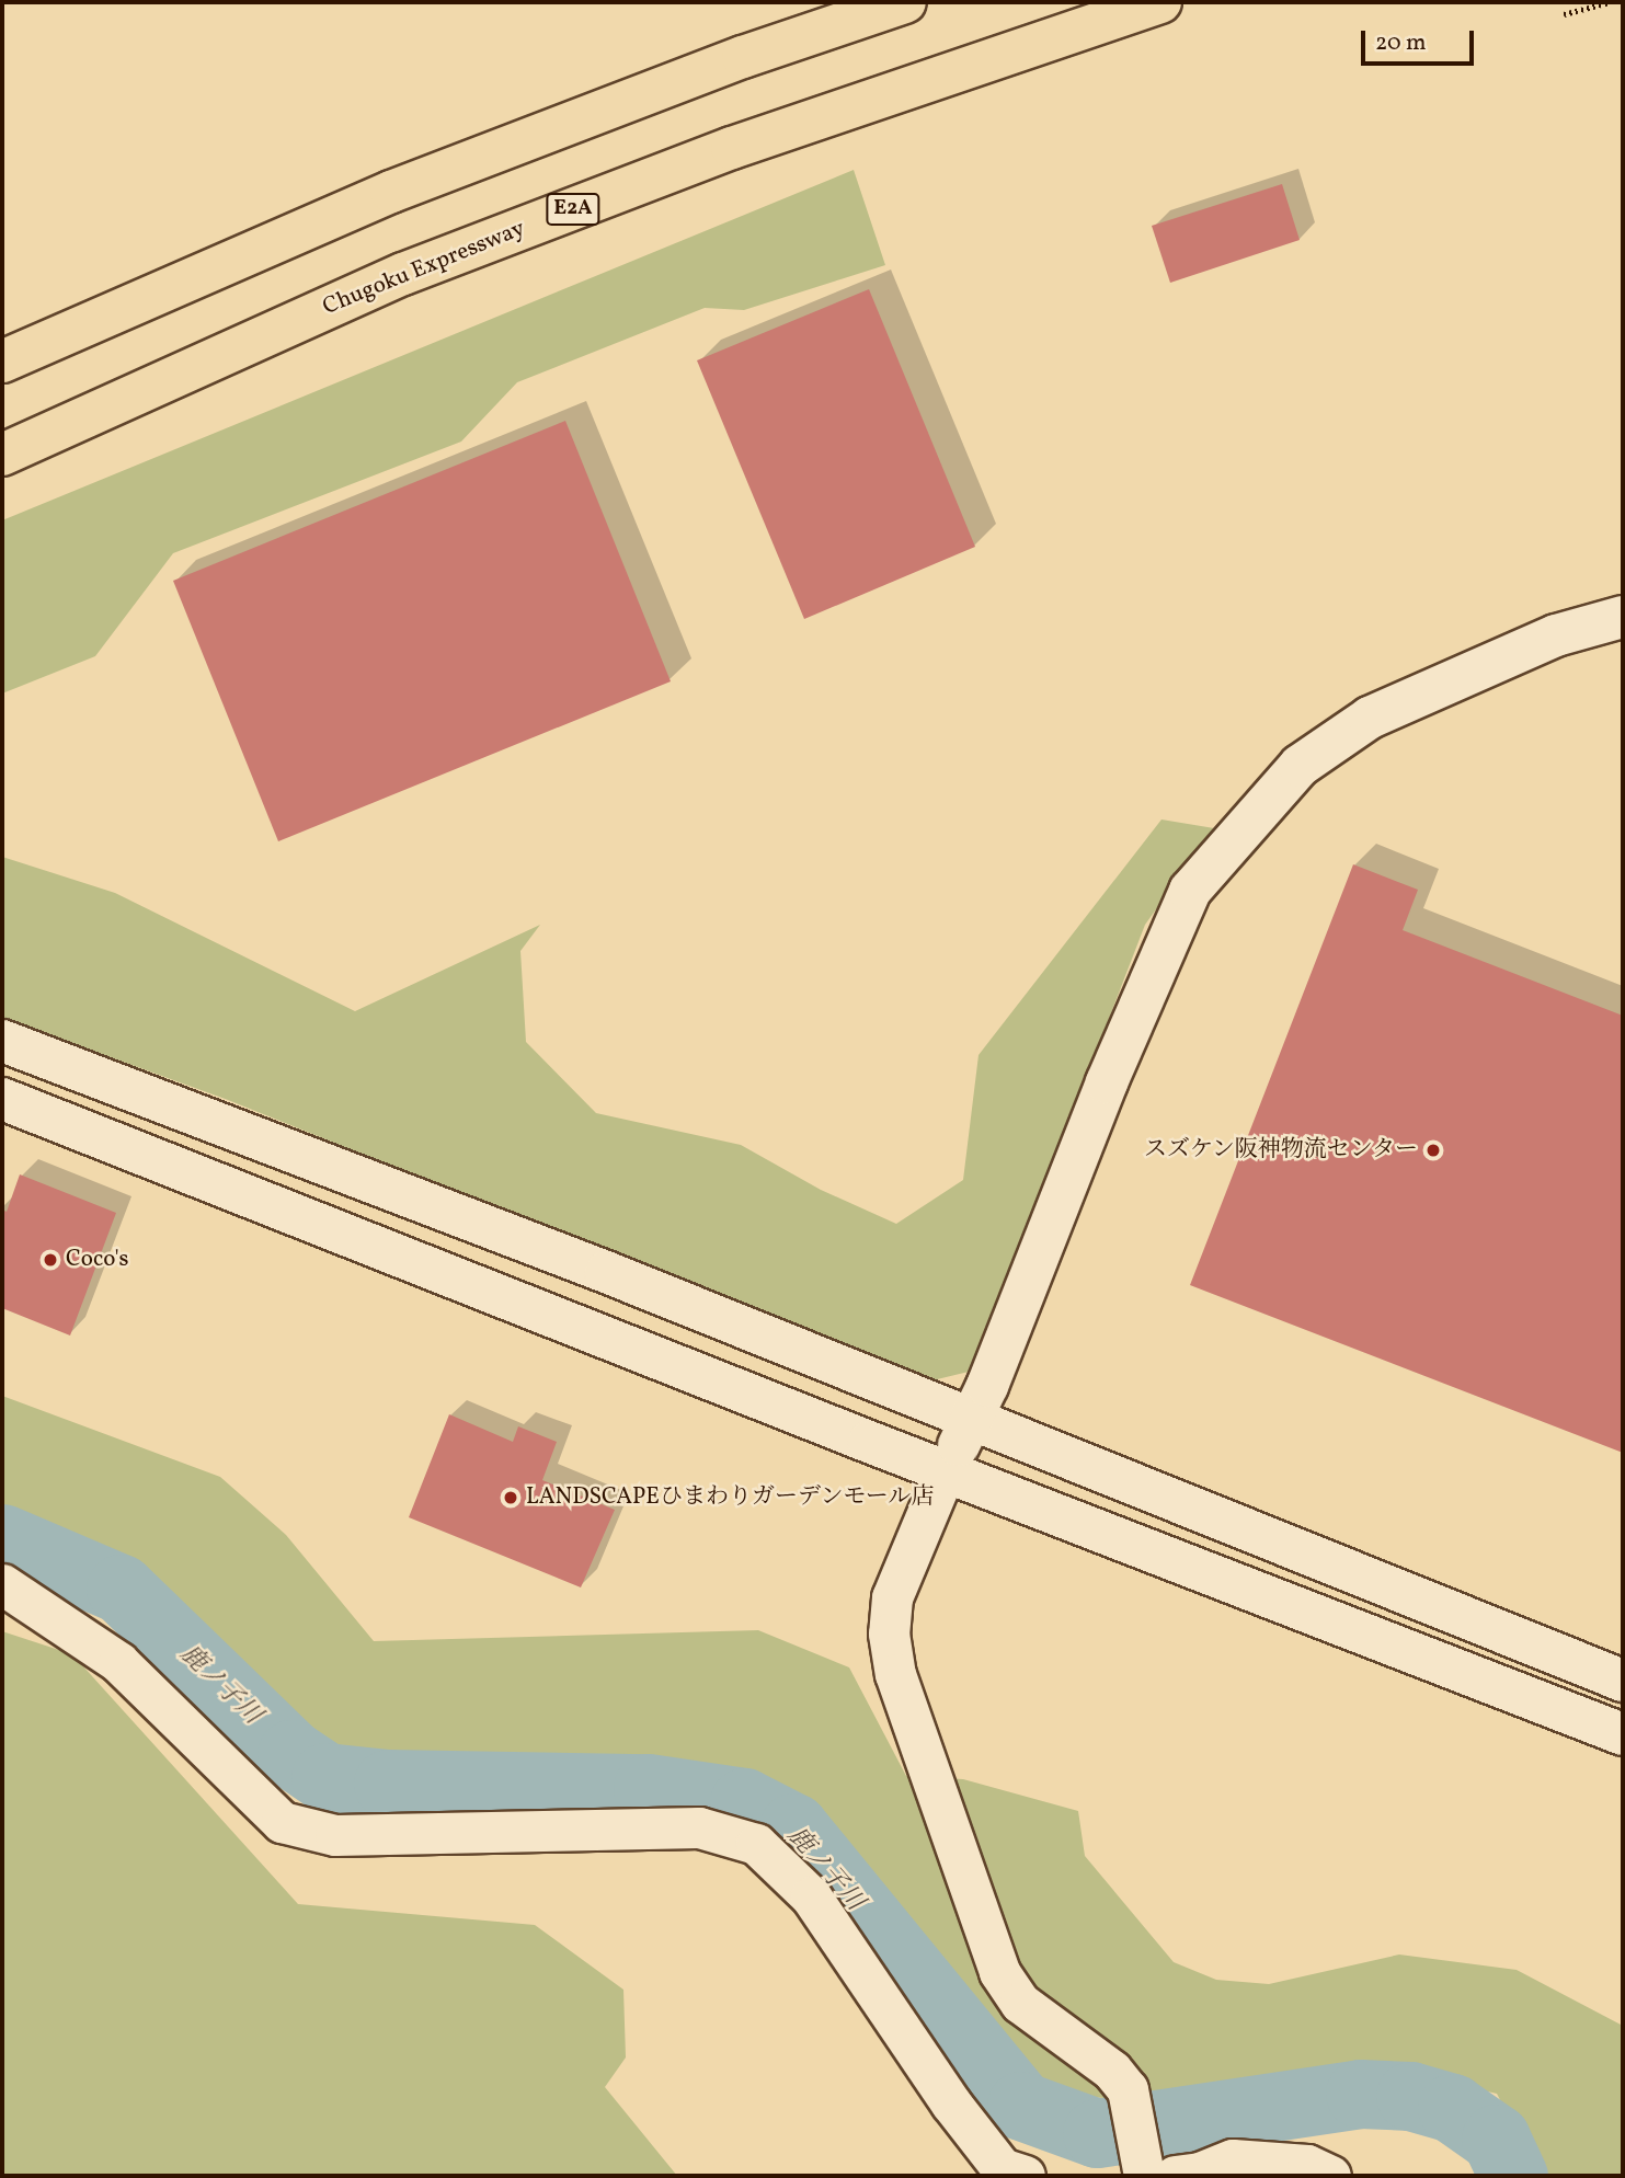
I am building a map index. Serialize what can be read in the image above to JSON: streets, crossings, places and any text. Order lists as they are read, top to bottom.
{
  "streets": {
    "highway": ["E2A", "Chugoku Expressway"]
  },
  "water": ["鹿ノ子川"],
  "places": ["スズケン阪神物流センター", "Coco's", "LANDSCAPEひまわりガーデンモール店"],
  "scale_bar": "20 m"
}
